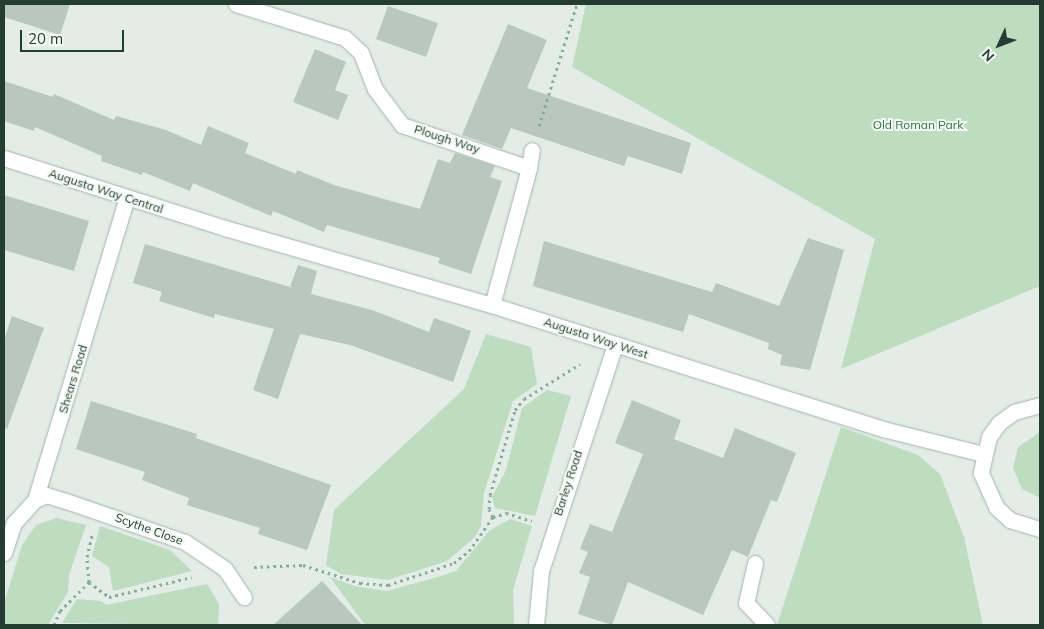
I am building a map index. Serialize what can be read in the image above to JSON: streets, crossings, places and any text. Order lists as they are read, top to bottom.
{
  "streets": {
    "street": [
      "Plough Way",
      "Augusta Way Central",
      "Augusta Way West",
      "Shears Road",
      "Barley Road",
      "Scythe Close"
    ]
  },
  "crossings": [
    ["Augusta Way Central", "Augusta Way West"],
    ["Augusta Way Central", "Shears Road"],
    ["Augusta Way West", "Barley Road"],
    ["Shears Road", "Scythe Close"]
  ],
  "parks": ["Old Roman Park"],
  "scale_bar": "20 m",
  "north": "bottom left"
}
